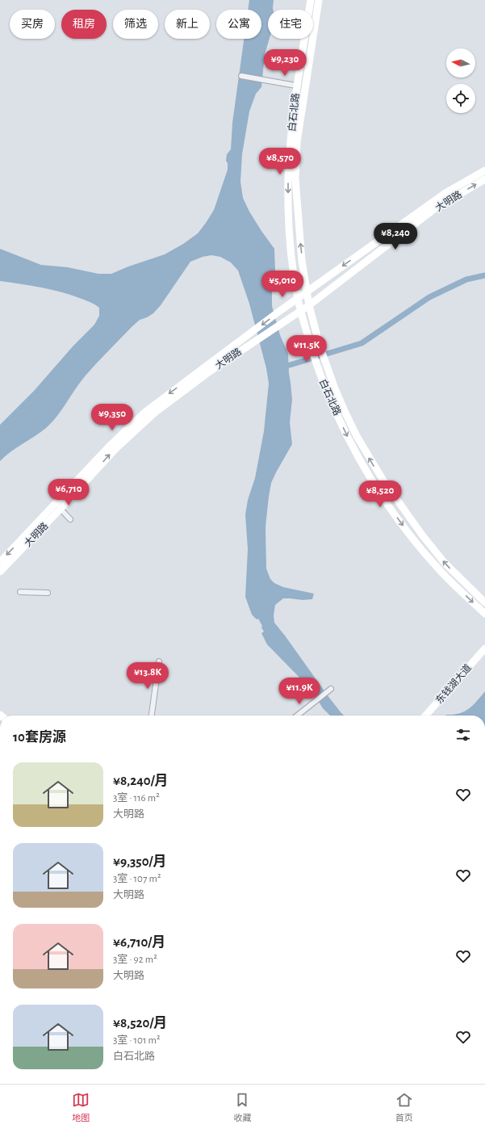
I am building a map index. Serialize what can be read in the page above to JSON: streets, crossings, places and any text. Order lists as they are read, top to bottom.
{
  "streets": {
    "main road": ["白石北路", "大明路", "东钱湖大道"]
  },
  "crossings": [
    ["白石北路", "大明路"]
  ],
  "north": "left",
  "page": {
    "chip": [
      "买房",
      "租房",
      "筛选",
      "新上",
      "公寓",
      "住宅"
    ],
    "price": [
      "¥9,230",
      "¥8,570",
      "¥8,240",
      "¥5,010",
      "¥11.5K",
      "¥9,350",
      "¥6,710",
      "¥8,520",
      "¥13.8K",
      "¥11.9K"
    ],
    "heading": "10套房源",
    "list": [
      {
        "name": "¥8,240/月",
        "note": "3室 · 116 m² · 大明路"
      },
      {
        "name": "¥9,350/月",
        "note": "3室 · 107 m² · 大明路"
      },
      {
        "name": "¥6,710/月",
        "note": "3室 · 92 m² · 大明路"
      },
      {
        "name": "¥8,520/月",
        "note": "3室 · 101 m² · 白石北路"
      }
    ],
    "tabs": ["地图", "收藏", "首页"]
  }
}
